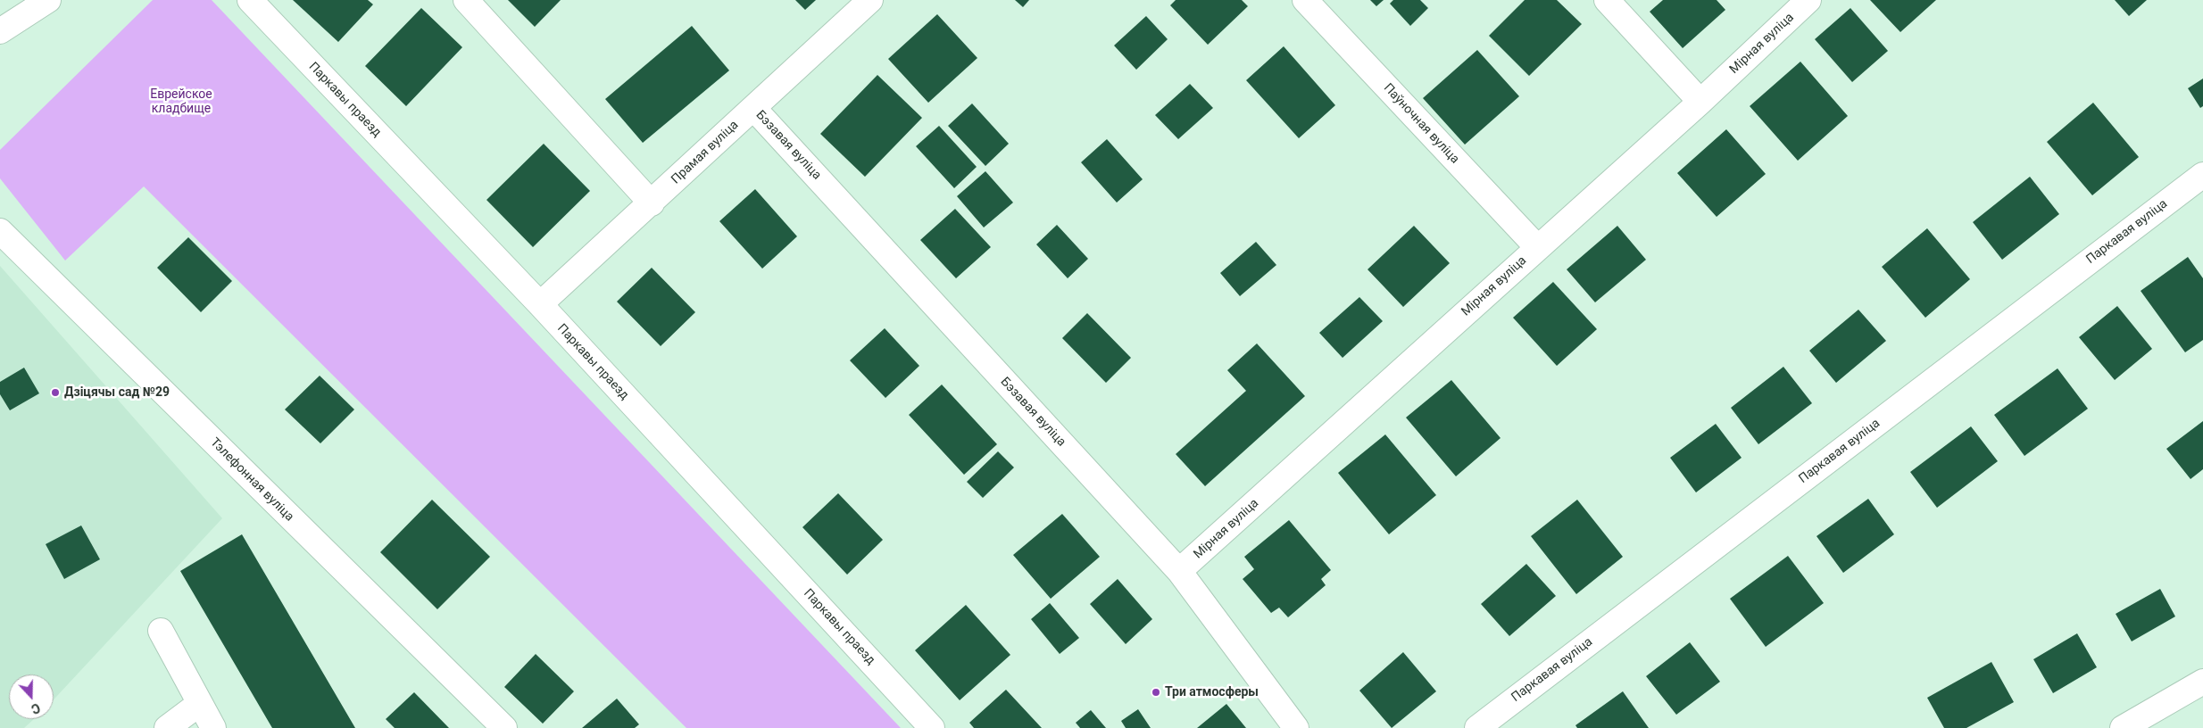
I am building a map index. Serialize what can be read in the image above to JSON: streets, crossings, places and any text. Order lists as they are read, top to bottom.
{
  "streets": {
    "street": [
      "Мірная вуліца",
      "Паркавы праезд",
      "Паўночная вуліца",
      "Бэзавая вуліца",
      "Прамая вуліца",
      "Паркавая вуліца",
      "Тэлефонная вуліца"
    ]
  },
  "crossings": [
    ["Мірная вуліца", "Паўночная вуліца"],
    ["Мірная вуліца", "Бэзавая вуліца"],
    ["Паркавы праезд", "Прамая вуліца"],
    ["Бэзавая вуліца", "Прамая вуліца"]
  ],
  "parks": ["Еврейское кладбище"],
  "places": ["Дзіцячы сад №29", "Три атмосферы"],
  "north": "bottom"
}
